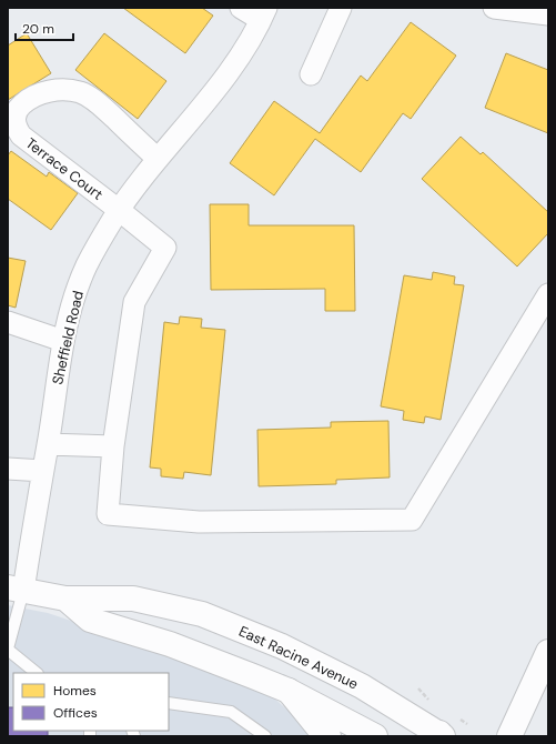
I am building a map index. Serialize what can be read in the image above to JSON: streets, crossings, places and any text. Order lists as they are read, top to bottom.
{
  "streets": {
    "main road": ["East Racine Avenue"],
    "street": ["Terrace Court", "Sheffield Road"]
  },
  "crossings": [
    ["Terrace Court", "Sheffield Road"],
    ["Sheffield Road", "East Racine Avenue"]
  ],
  "legend": ["Homes", "Offices"],
  "scale_bar": "20 m"
}
